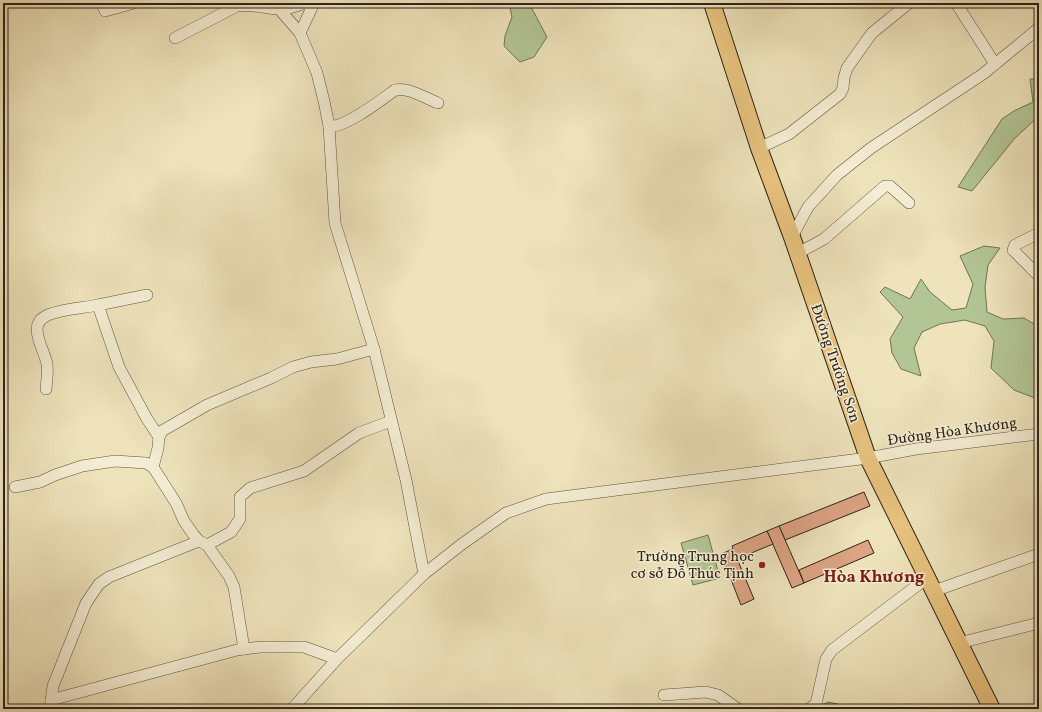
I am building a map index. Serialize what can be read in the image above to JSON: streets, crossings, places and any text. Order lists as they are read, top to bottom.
{
  "streets": {
    "highway": ["Đường Trường Sơn"],
    "street": ["Đường Hòa Khương"]
  },
  "crossings": [
    ["Đường Trường Sơn", "Đường Hòa Khương"]
  ],
  "districts": ["Hòa Khương"],
  "places": ["Trường Trung học cơ sở Đỗ Thúc Tịnh"]
}
